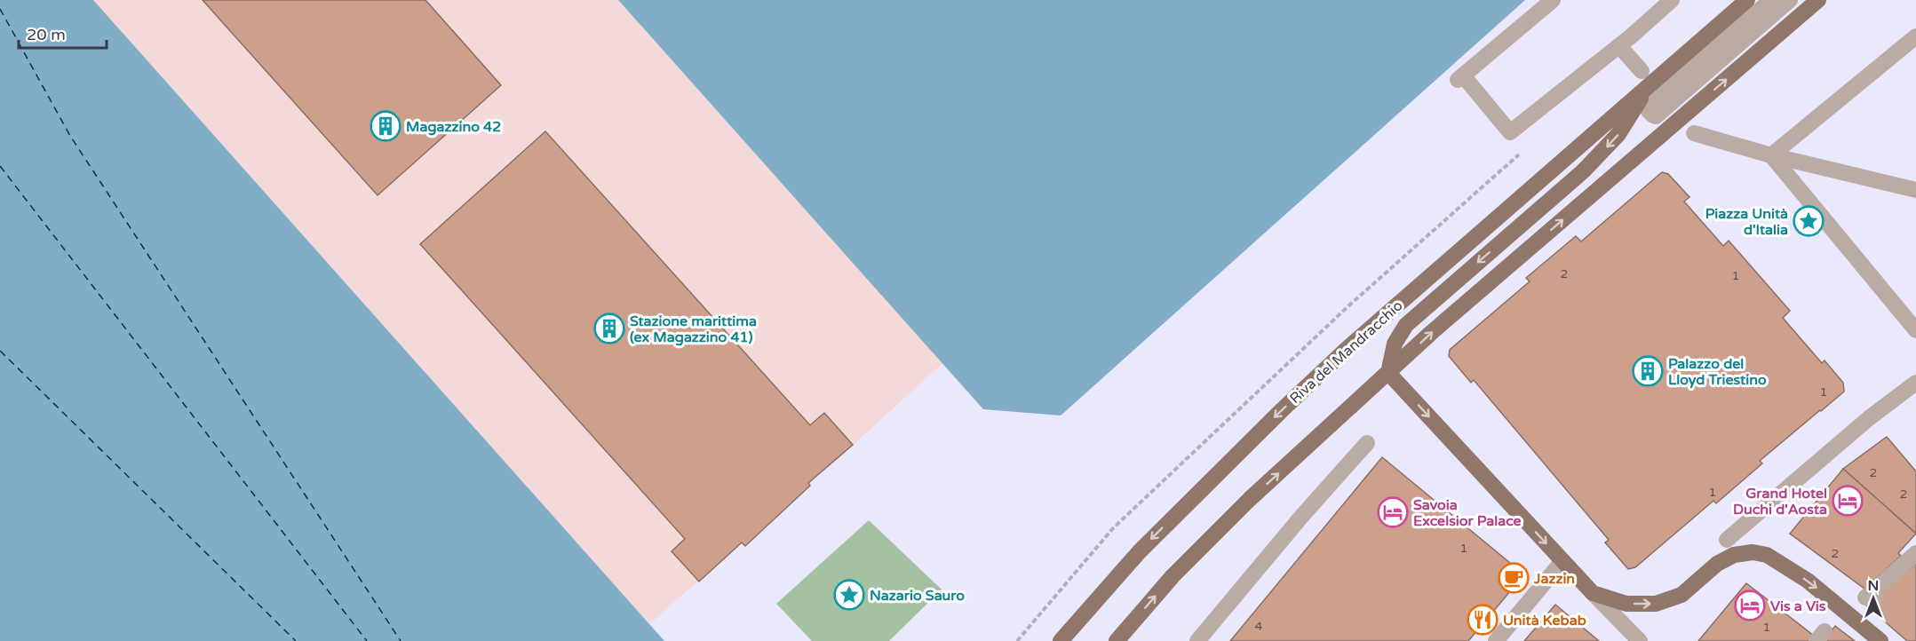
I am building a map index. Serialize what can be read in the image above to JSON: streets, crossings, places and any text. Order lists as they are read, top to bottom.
{
  "streets": {
    "main road": ["Riva del Mandracchio"]
  },
  "places": {
    "building": ["Magazzino 42", "Stazione marittima (ex Magazzino 41)", "Palazzo del Lloyd Triestino"],
    "place": ["Piazza Unità d'Italia", "Nazario Sauro"],
    "hotel": ["Grand Hotel Duchi d'Aosta", "Savoia Excelsior Palace", "Vis a Vis"],
    "cafe": ["Jazzin"],
    "restaurant": ["Unità Kebab"]
  },
  "house_numbers": [
    "2",
    "1",
    "1",
    "2",
    "1",
    "2",
    "1",
    "2",
    "4",
    "1"
  ],
  "scale_bar": "20 m",
  "north": "top"
}
